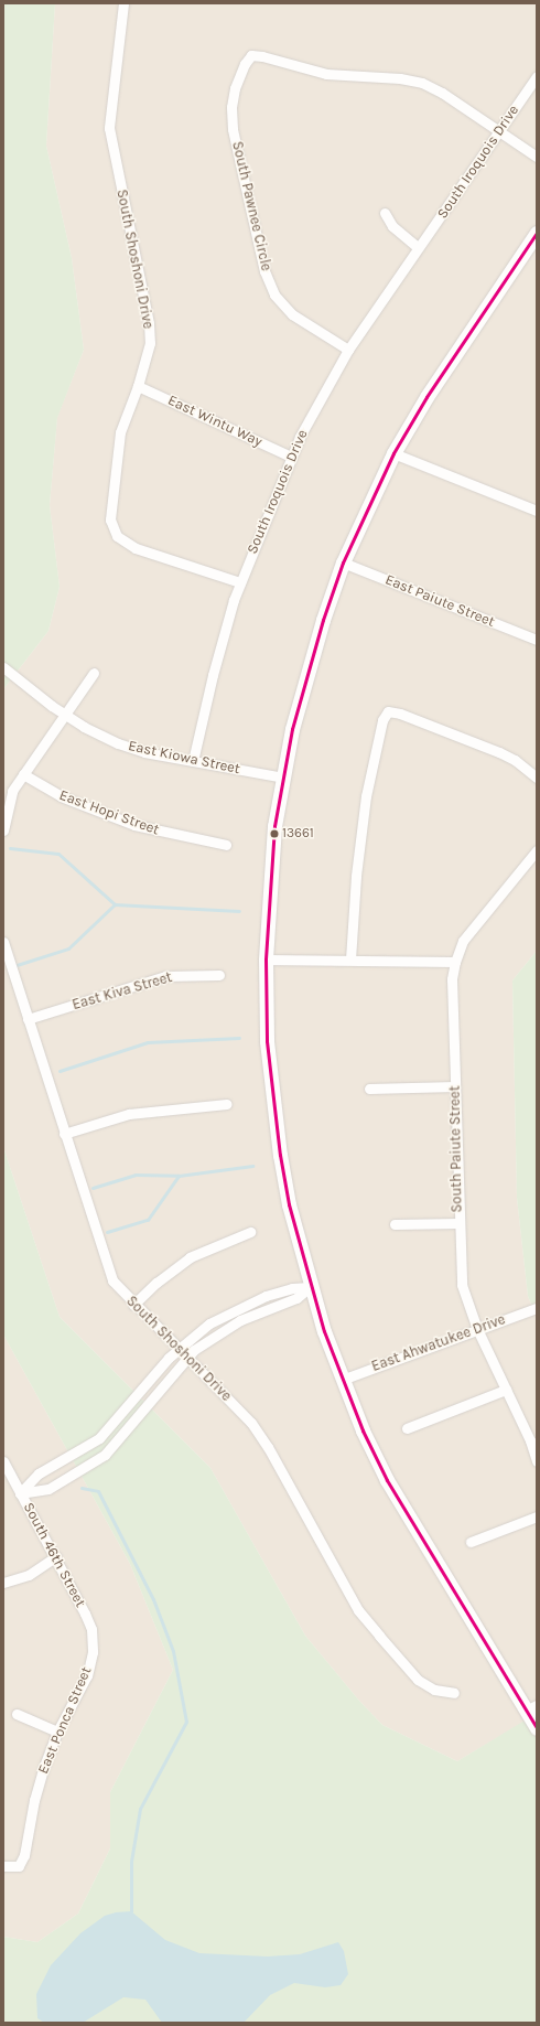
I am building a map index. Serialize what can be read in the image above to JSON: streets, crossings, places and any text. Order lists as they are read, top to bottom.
{
  "streets": {
    "street": [
      "South Iroquois Drive",
      "South Pawnee Circle",
      "South Shoshoni Drive",
      "East Wintu Way",
      "East Paiute Street",
      "East Kiowa Street",
      "East Hopi Street",
      "East Kiva Street",
      "South Paiute Street",
      "East Ahwatukee Drive",
      "South 46th Street",
      "East Ponca Street"
    ]
  },
  "crossings": [
    ["South Iroquois Drive", "South Pawnee Circle"],
    ["South Iroquois Drive", "South Shoshoni Drive"],
    ["South Iroquois Drive", "East Wintu Way"],
    ["South Iroquois Drive", "East Kiowa Street"],
    ["South Shoshoni Drive", "East Wintu Way"],
    ["South Shoshoni Drive", "East Kiva Street"],
    ["South Paiute Street", "East Ahwatukee Drive"],
    ["South 46th Street", "East Ponca Street"]
  ],
  "places": ["13661"]
}
